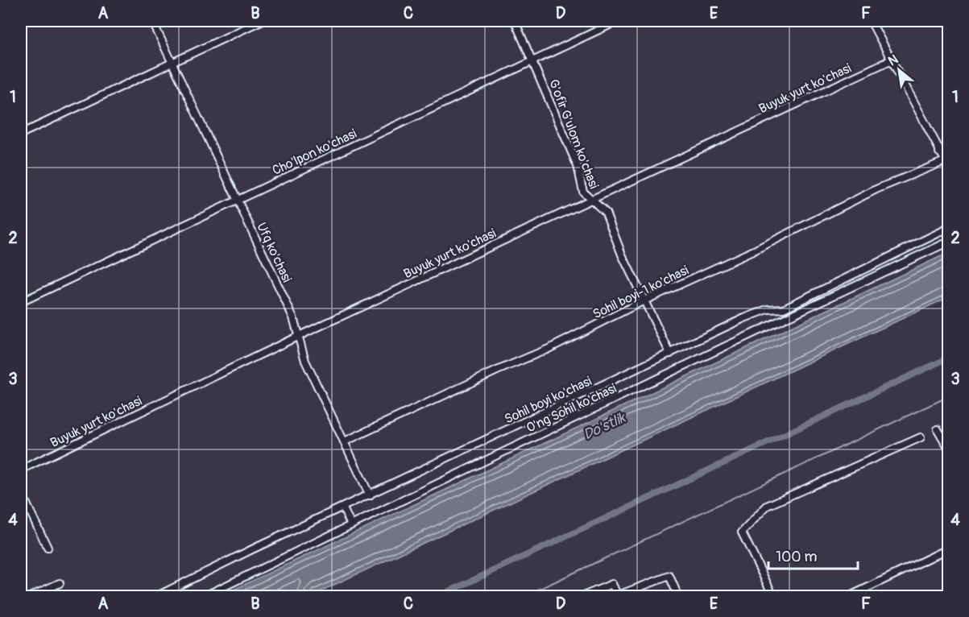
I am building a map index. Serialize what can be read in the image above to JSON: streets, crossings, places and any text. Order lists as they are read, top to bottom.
{
  "streets": {
    "street": [
      "Buyuk yurt ko'chasi",
      "G'ofir G'ulom ko'chasi",
      "Cho'lpon ko'chasi",
      "Ufq ko'chasi",
      "Sohil boyi-1 ko'chasi",
      "Sohil boyi ko'chasi",
      "O'ng Sohil ko'chasi"
    ]
  },
  "crossings": [
    ["Buyuk yurt ko'chasi", "G'ofir G'ulom ko'chasi"],
    ["Buyuk yurt ko'chasi", "Ufq ko'chasi"],
    ["G'ofir G'ulom ko'chasi", "Cho'lpon ko'chasi"],
    ["G'ofir G'ulom ko'chasi", "Sohil boyi-1 ko'chasi"],
    ["G'ofir G'ulom ko'chasi", "Sohil boyi ko'chasi"],
    ["Cho'lpon ko'chasi", "Ufq ko'chasi"],
    ["Ufq ko'chasi", "Sohil boyi-1 ko'chasi"],
    ["Ufq ko'chasi", "Sohil boyi ko'chasi"]
  ],
  "water": ["Do'stlik"],
  "scale_bar": "100 m",
  "north": "top left",
  "grid": {
    "columns": [
      "A",
      "B",
      "C",
      "D",
      "E",
      "F"
    ],
    "rows": [
      "1",
      "2",
      "3",
      "4"
    ]
  }
}
